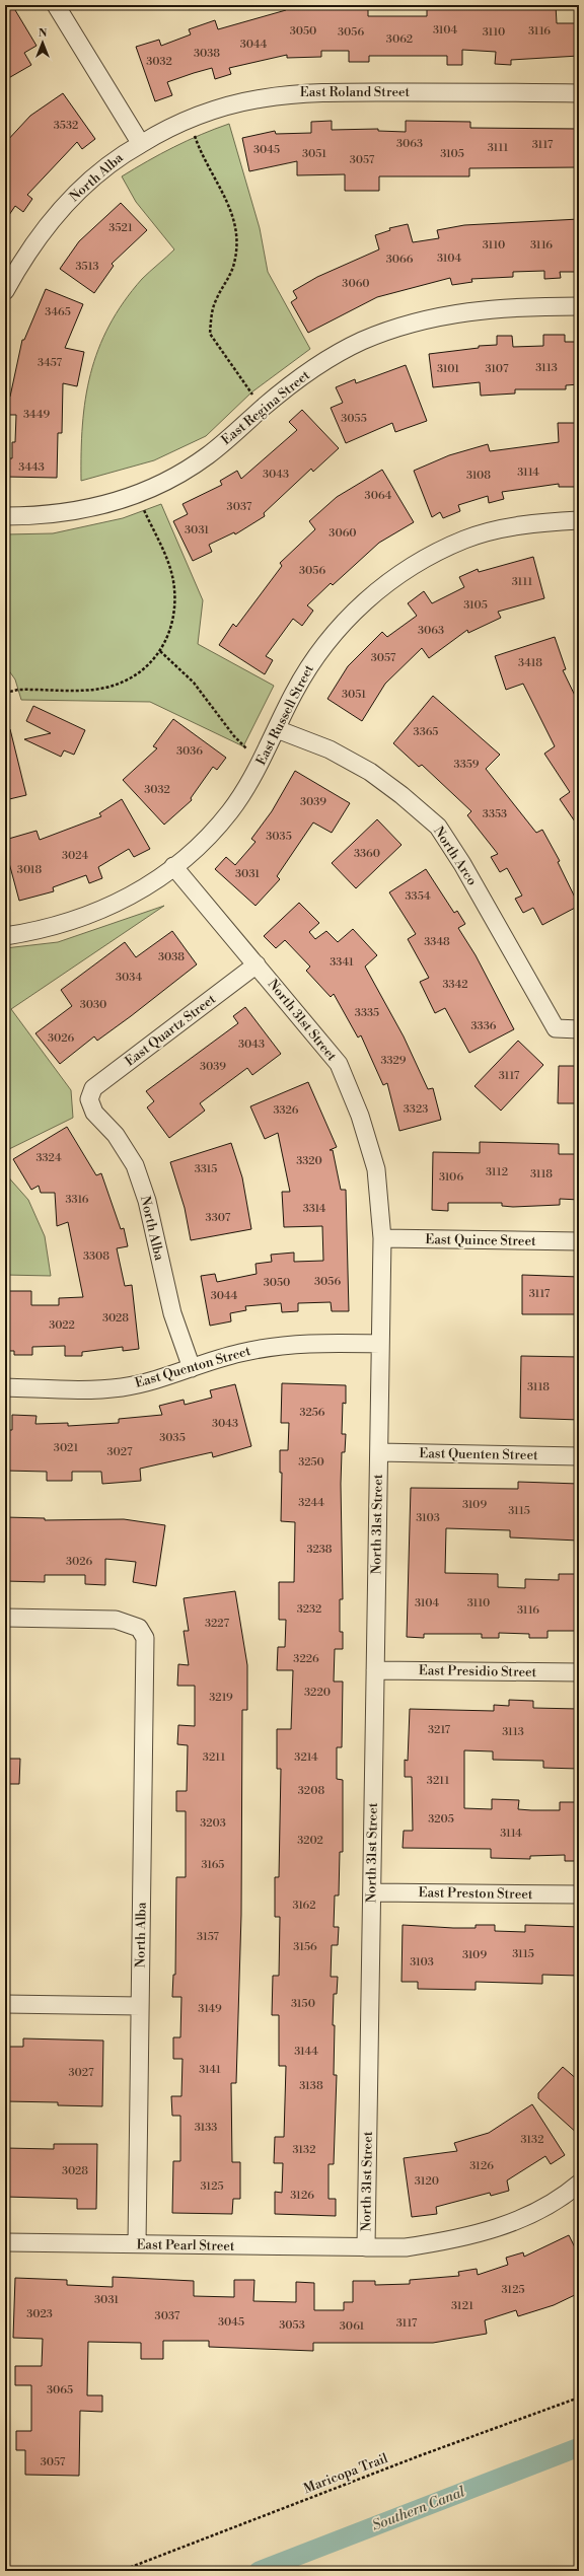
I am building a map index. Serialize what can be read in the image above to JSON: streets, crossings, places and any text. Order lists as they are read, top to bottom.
{
  "streets": {
    "street": [
      "East Roland Street",
      "North Alba",
      "East Regina Street",
      "East Russell Street",
      "North Arco",
      "North 31st Street",
      "East Quartz Street",
      "East Quince Street",
      "East Quenton Street",
      "East Quenten Street",
      "East Presidio Street",
      "East Preston Street",
      "East Pearl Street"
    ],
    "path": ["Maricopa Trail"]
  },
  "crossings": [
    ["East Roland Street", "North Alba"],
    ["North Alba", "East Quartz Street"],
    ["North Alba", "East Quenton Street"],
    ["North Alba", "East Pearl Street"],
    ["East Russell Street", "North Arco"],
    ["East Russell Street", "North 31st Street"],
    ["North 31st Street", "East Quartz Street"],
    ["North 31st Street", "East Quince Street"],
    ["North 31st Street", "East Quenton Street"],
    ["North 31st Street", "East Quenten Street"],
    ["North 31st Street", "East Presidio Street"],
    ["North 31st Street", "East Preston Street"],
    ["North 31st Street", "East Pearl Street"]
  ],
  "water": ["Southern Canal"],
  "house_numbers": [
    "3104",
    "3050",
    "3116",
    "3056",
    "3110",
    "3062",
    "3044",
    "3038",
    "3032",
    "3532",
    "3063",
    "3117",
    "3111",
    "3045",
    "3051",
    "3105",
    "3057",
    "3521",
    "3110",
    "3116",
    "3104",
    "3066",
    "3513",
    "3060",
    "3465",
    "3457",
    "3113",
    "3101",
    "3107",
    "3449",
    "3055",
    "3443",
    "3114",
    "3043",
    "3108",
    "3064",
    "3037",
    "3031",
    "3060",
    "3056",
    "3111",
    "3105",
    "3063",
    "3057",
    "3418",
    "3051",
    "3365",
    "3036",
    "3359",
    "3032",
    "3039",
    "3353",
    "3035",
    "3360",
    "3024",
    "3018",
    "3031",
    "3354",
    "3348",
    "3038",
    "3341",
    "3034",
    "3342",
    "3030",
    "3335",
    "3336",
    "3026",
    "3043",
    "3329",
    "3039",
    "3117",
    "3323",
    "3326",
    "3324",
    "3320",
    "3315",
    "3112",
    "3118",
    "3106",
    "3316",
    "3314",
    "3307",
    "3308",
    "3056",
    "3050",
    "3117",
    "3044",
    "3028",
    "3022",
    "3118",
    "3256",
    "3043",
    "3035",
    "3021",
    "3027",
    "3250",
    "3244",
    "3109",
    "3115",
    "3103",
    "3238",
    "3026",
    "3104",
    "3110",
    "3232",
    "3116",
    "3227",
    "3226",
    "3220",
    "3219",
    "3217",
    "3113",
    "3211",
    "3214",
    "3211",
    "3208",
    "3205",
    "3203",
    "3114",
    "3202",
    "3165",
    "3162",
    "3157",
    "3156",
    "3115",
    "3109",
    "3103",
    "3150",
    "3149",
    "3144",
    "3141",
    "3027",
    "3138",
    "3133",
    "3132",
    "3132",
    "3126",
    "3028",
    "3120",
    "3125",
    "3126",
    "3125",
    "3031",
    "3121",
    "3023",
    "3037",
    "3045",
    "3117",
    "3053",
    "3061",
    "3065",
    "3057"
  ],
  "north": "top"
}
